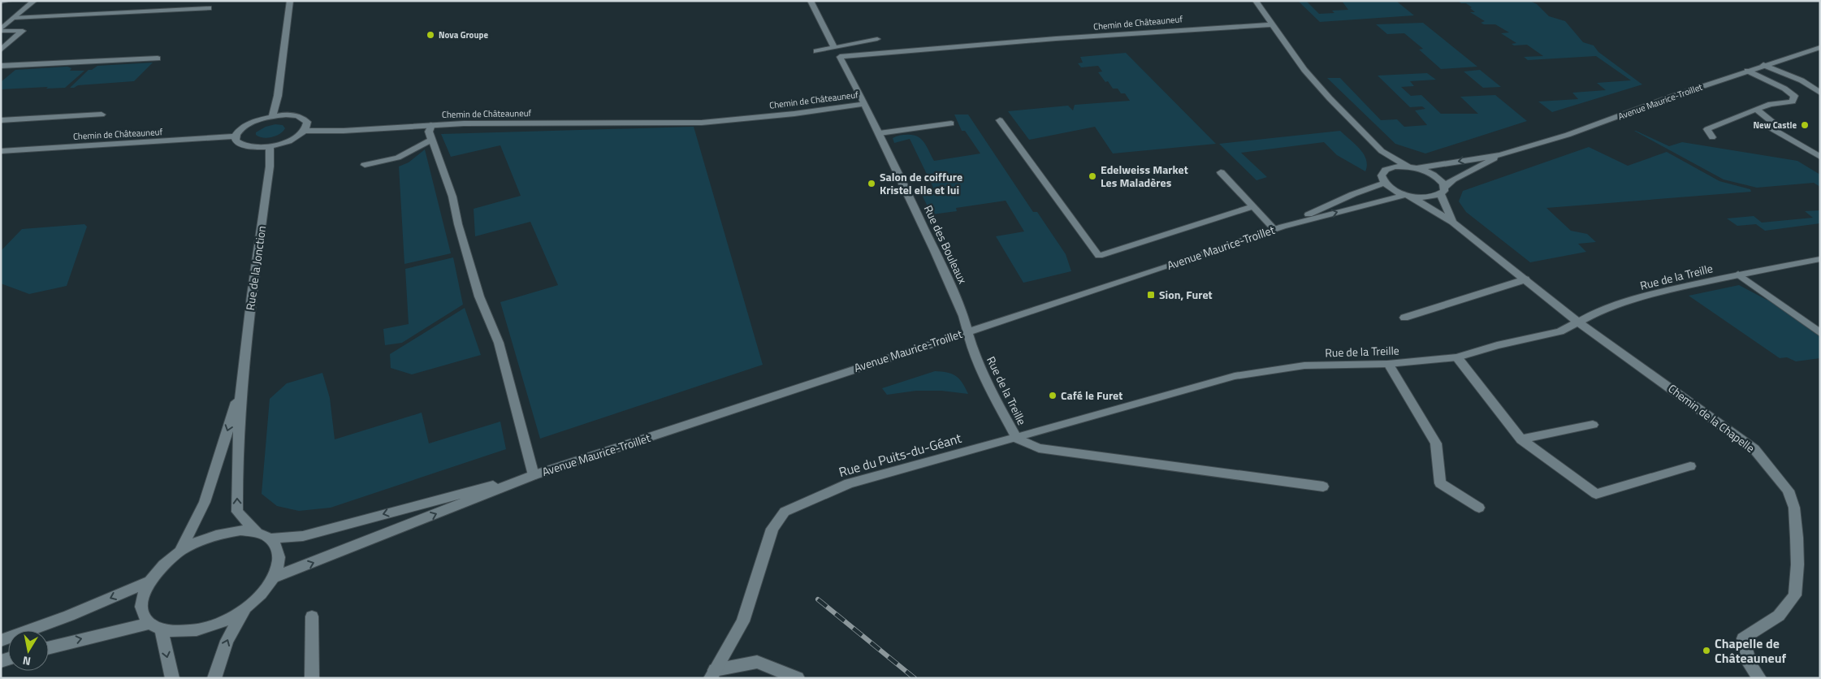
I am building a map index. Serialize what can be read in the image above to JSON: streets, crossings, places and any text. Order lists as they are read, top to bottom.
{
  "streets": {
    "street": [
      "Chemin de Châteauneuf",
      "Avenue Maurice-Troillet",
      "Rue des Bouleaux",
      "Rue de la Jonction",
      "Rue de la Treille",
      "Chemin de la Chapelle",
      "Rue du Puits-du-Géant"
    ]
  },
  "crossings": [
    ["Chemin de Châteauneuf", "Rue des Bouleaux"],
    ["Avenue Maurice-Troillet", "Rue des Bouleaux"],
    ["Avenue Maurice-Troillet", "Rue de la Jonction"],
    ["Avenue Maurice-Troillet", "Rue de la Treille"],
    ["Avenue Maurice-Troillet", "Chemin de la Chapelle"],
    ["Rue des Bouleaux", "Rue de la Treille"],
    ["Rue de la Treille", "Chemin de la Chapelle"],
    ["Rue de la Treille", "Rue du Puits-du-Géant"]
  ],
  "places": {
    "other": [
      "Nova Groupe",
      "New Castle",
      "Edelweiss Market Les Maladères",
      "Salon de coiffure Kristel elle et lui",
      "Café le Furet",
      "Chapelle de Châteauneuf"
    ],
    "transit": ["Sion, Furet"]
  },
  "north": "bottom"
}
